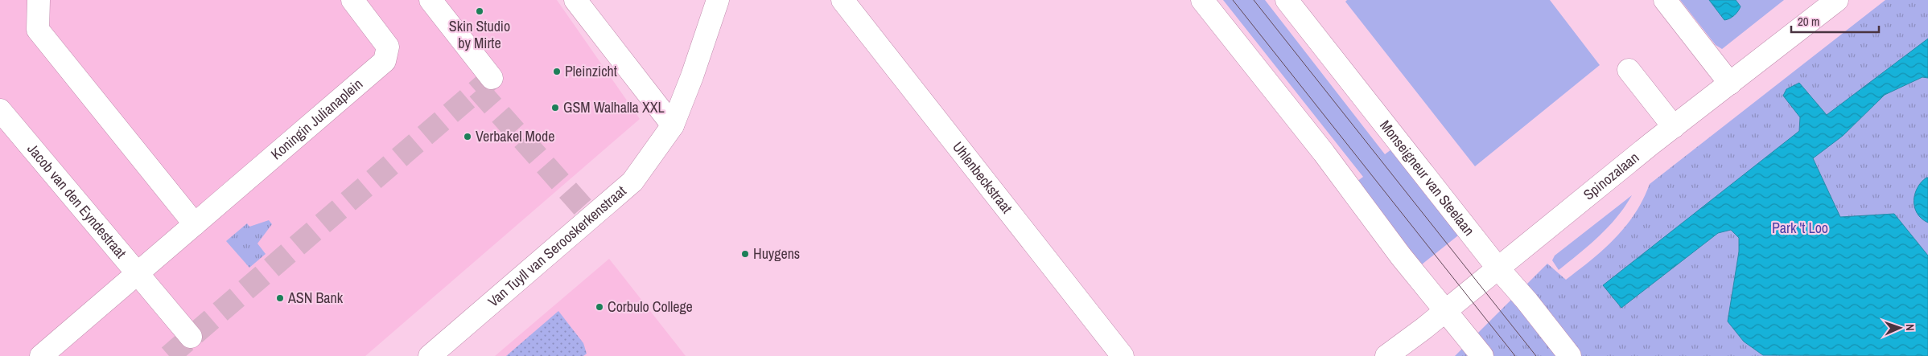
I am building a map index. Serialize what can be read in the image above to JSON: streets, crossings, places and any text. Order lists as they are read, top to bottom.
{
  "streets": {
    "street": [
      "Koningin Julianaplein",
      "Spinozalaan",
      "Uhlenbeckstraat",
      "Monseigneur van Steelaan",
      "Jacob van den Eyndestraat",
      "Van Tuyll van Serooskerkenstraat"
    ]
  },
  "crossings": [
    ["Koningin Julianaplein", "Jacob van den Eyndestraat"],
    ["Spinozalaan", "Monseigneur van Steelaan"]
  ],
  "parks": ["Park 't Loo"],
  "places": [
    "Skin Studio by Mirte",
    "Pleinzicht",
    "GSM Walhalla XXL",
    "Verbakel Mode",
    "Huygens",
    "ASN Bank",
    "Corbulo College"
  ],
  "scale_bar": "20 m",
  "north": "right"
}
